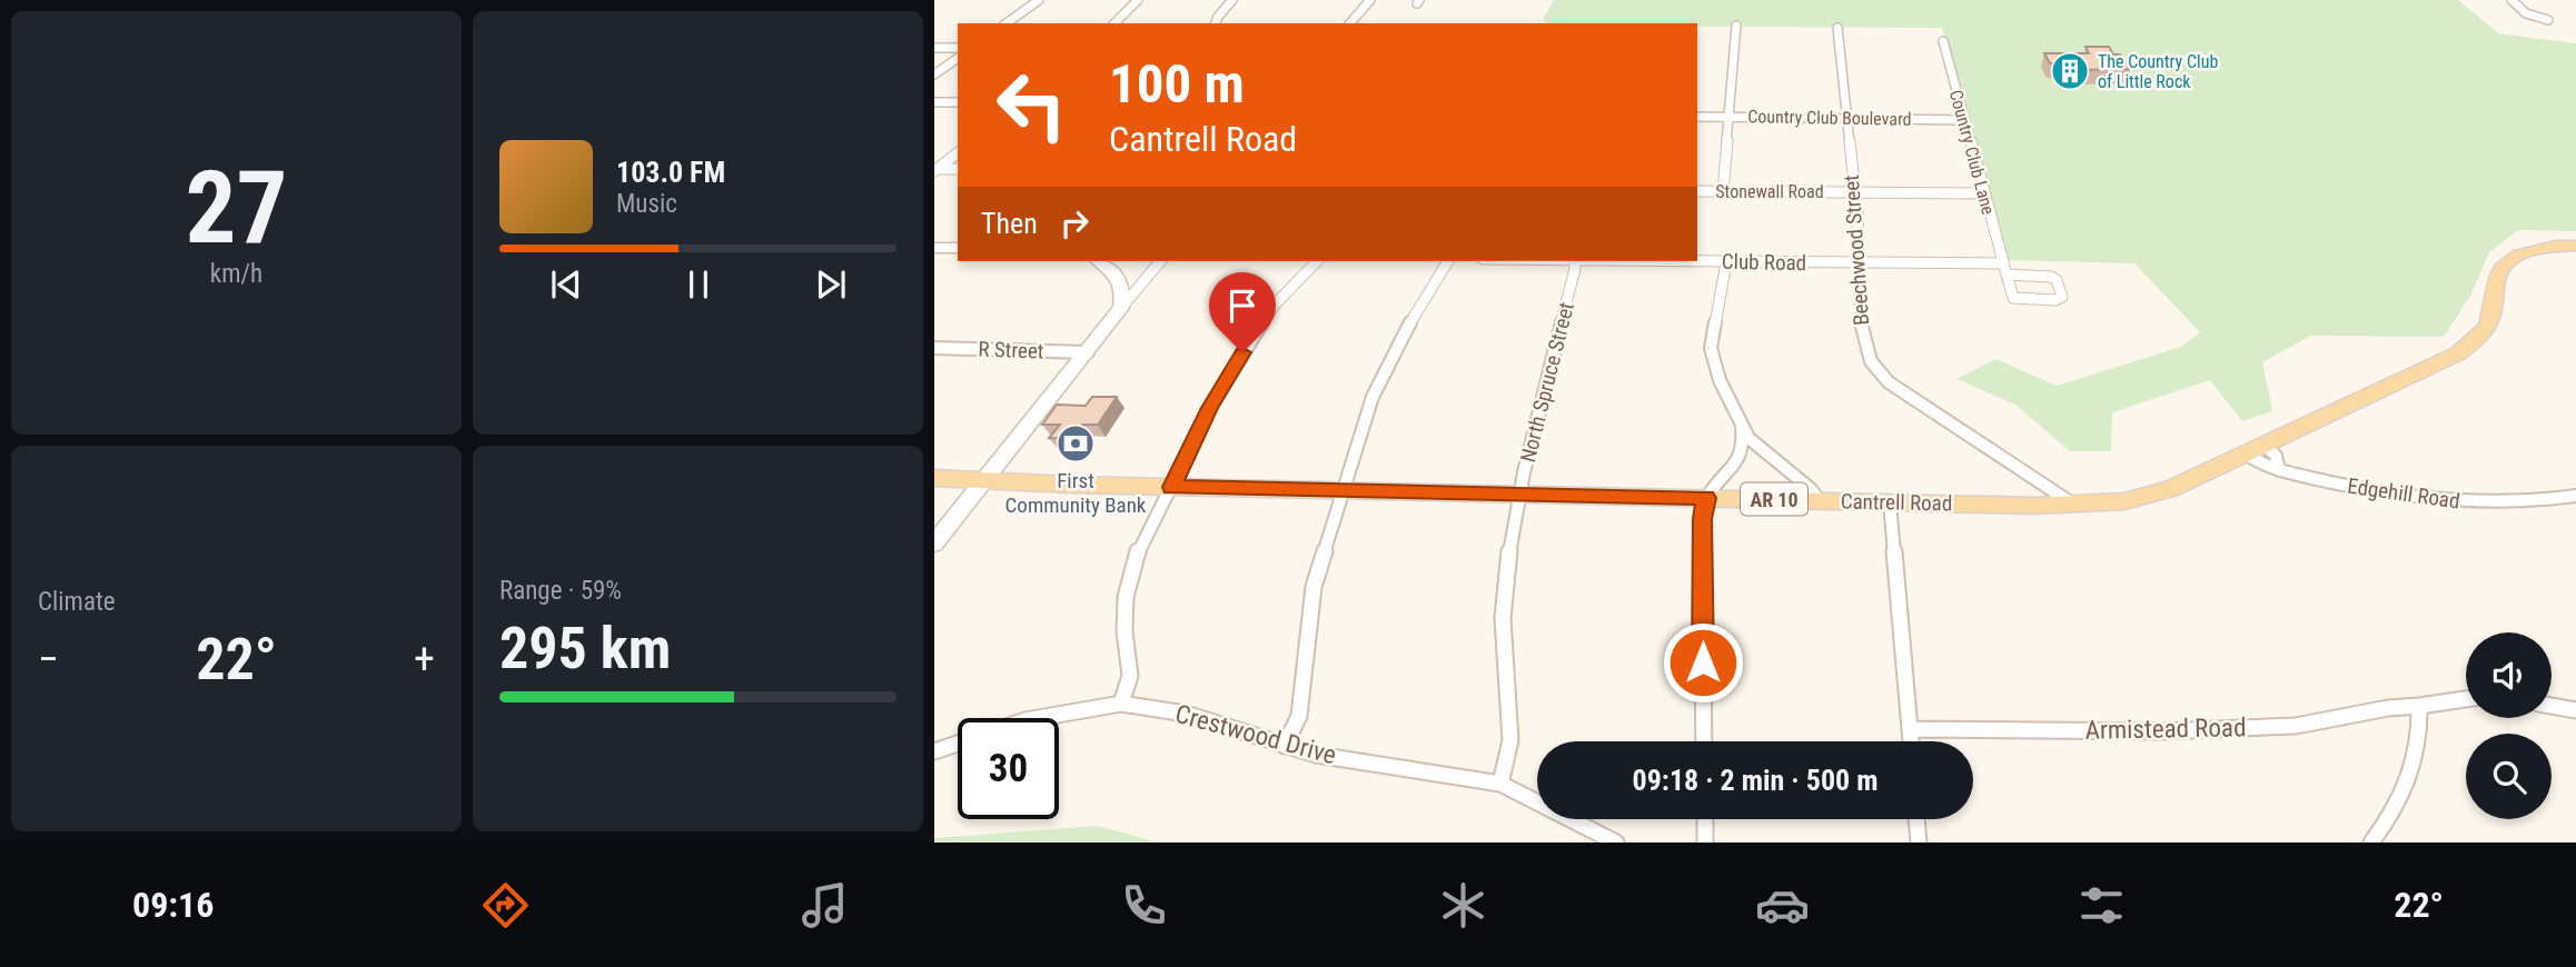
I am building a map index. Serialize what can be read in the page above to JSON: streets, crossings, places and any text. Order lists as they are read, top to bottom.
{
  "streets": {
    "main road": ["AR 10", "Cantrell Road"],
    "street": [
      "Country Club Boulevard",
      "Country Club Lane",
      "Stonewall Road",
      "Beechwood Street",
      "Club Road",
      "R Street",
      "North Spruce Street",
      "Edgehill Road",
      "Armistead Road",
      "Crestwood Drive"
    ]
  },
  "crossings": [
    ["Country Club Boulevard", "Country Club Lane"],
    ["Country Club Boulevard", "Beechwood Street"],
    ["Country Club Lane", "Stonewall Road"],
    ["Country Club Lane", "Beechwood Street"],
    ["Country Club Lane", "Club Road"],
    ["Stonewall Road", "Beechwood Street"],
    ["Beechwood Street", "Club Road"],
    ["Beechwood Street", "Cantrell Road"],
    ["North Spruce Street", "Cantrell Road"],
    ["North Spruce Street", "Crestwood Drive"],
    ["Edgehill Road", "Cantrell Road"]
  ],
  "places": {
    "building": ["The Country Club of Little Rock"],
    "bank": ["First Community Bank"]
  },
  "page": {
    "tile": [
      ["27", "km/h"],
      "Climate",
      ["Range · 59%", "295 km"]
    ],
    "turn": ["100 m", "Cantrell Road"],
    "song": ["103.0 FM", "Music"],
    "then": "Then",
    "heat": ["−", "22°", "+"],
    "limit": "30",
    "trip": "09:18 · 2 min · 500 m",
    "tabs": ["09:16", "22°"]
  }
}
